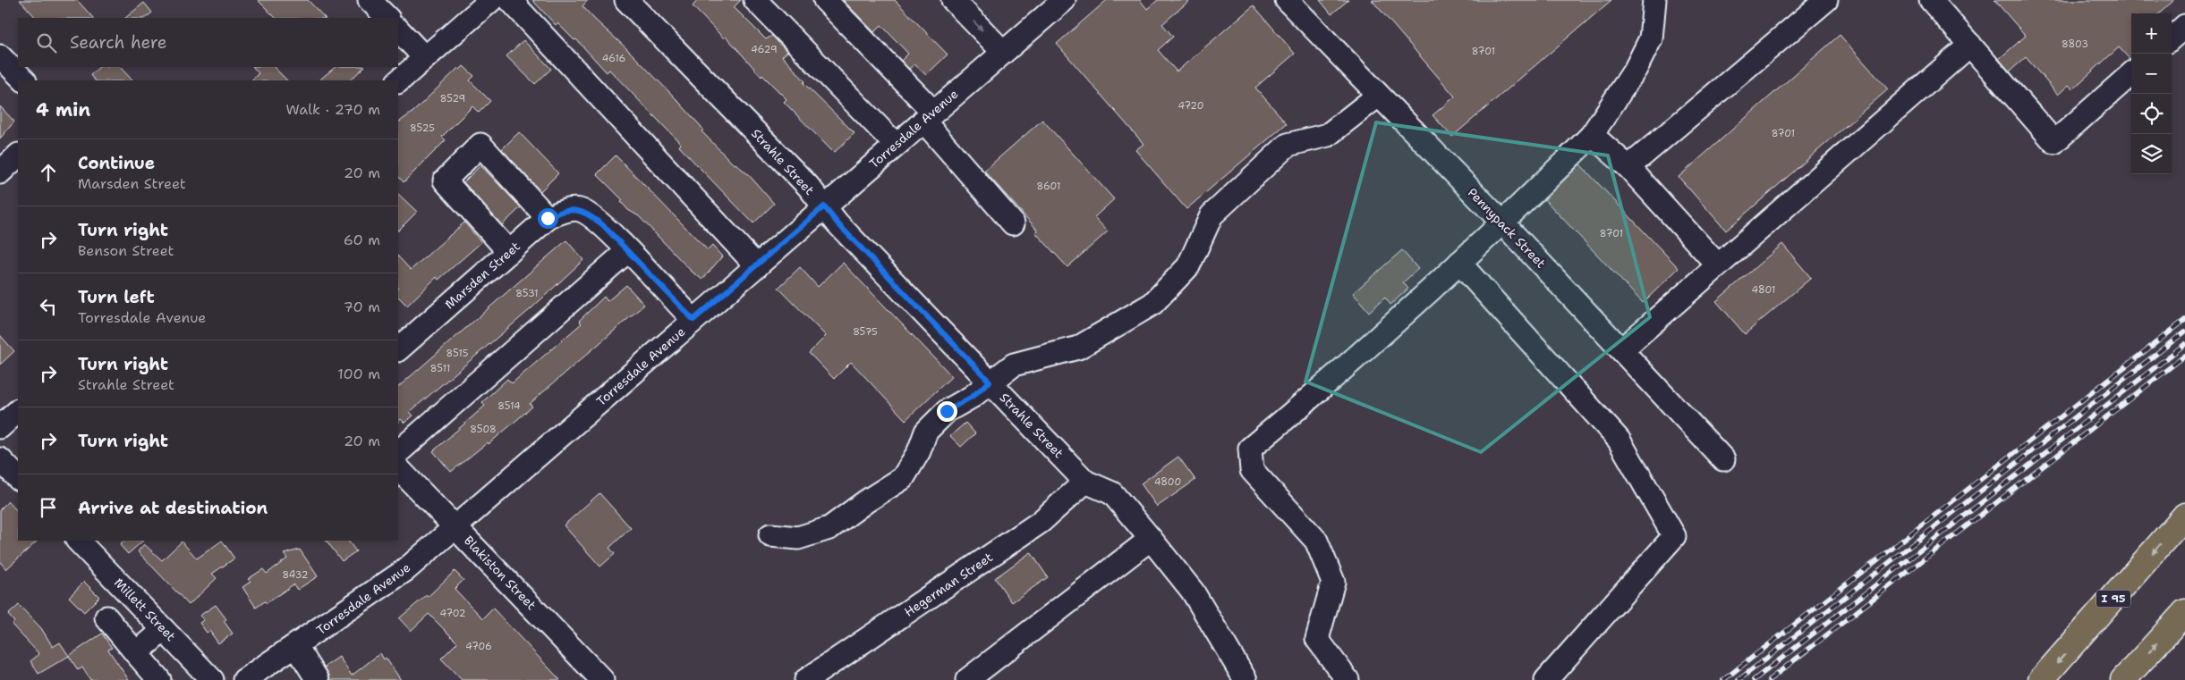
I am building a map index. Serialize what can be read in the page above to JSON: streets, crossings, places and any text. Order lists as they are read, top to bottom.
{
  "streets": {
    "highway": ["I 95"],
    "street": [
      "Torresdale Avenue",
      "Strahle Street",
      "Pennypack Street",
      "Marsden Street",
      "Blakiston Street",
      "Hegerman Street",
      "Millett Street"
    ]
  },
  "crossings": [
    ["Torresdale Avenue", "Strahle Street"],
    ["Torresdale Avenue", "Blakiston Street"],
    ["Strahle Street", "Hegerman Street"]
  ],
  "house_numbers": [
    "8803",
    "4629",
    "8701",
    "4616",
    "8529",
    "4720",
    "8525",
    "8701",
    "8601",
    "8701",
    "4801",
    "8531",
    "8575",
    "8515",
    "8511",
    "8514",
    "8508",
    "4800",
    "8432",
    "4702",
    "4706"
  ],
  "page": {
    "map_buttons": ["+", "−"],
    "search": "Search here",
    "heading": ["4 min", "Walk · 270 m"],
    "list": [
      ["Continue", "Marsden Street", "20 m"],
      ["Turn right", "Benson Street", "60 m"],
      ["Turn left", "Torresdale Avenue", "70 m"],
      ["Turn right", "Strahle Street", "100 m"],
      ["Turn right", "20 m"],
      "Arrive at destination"
    ]
  }
}
